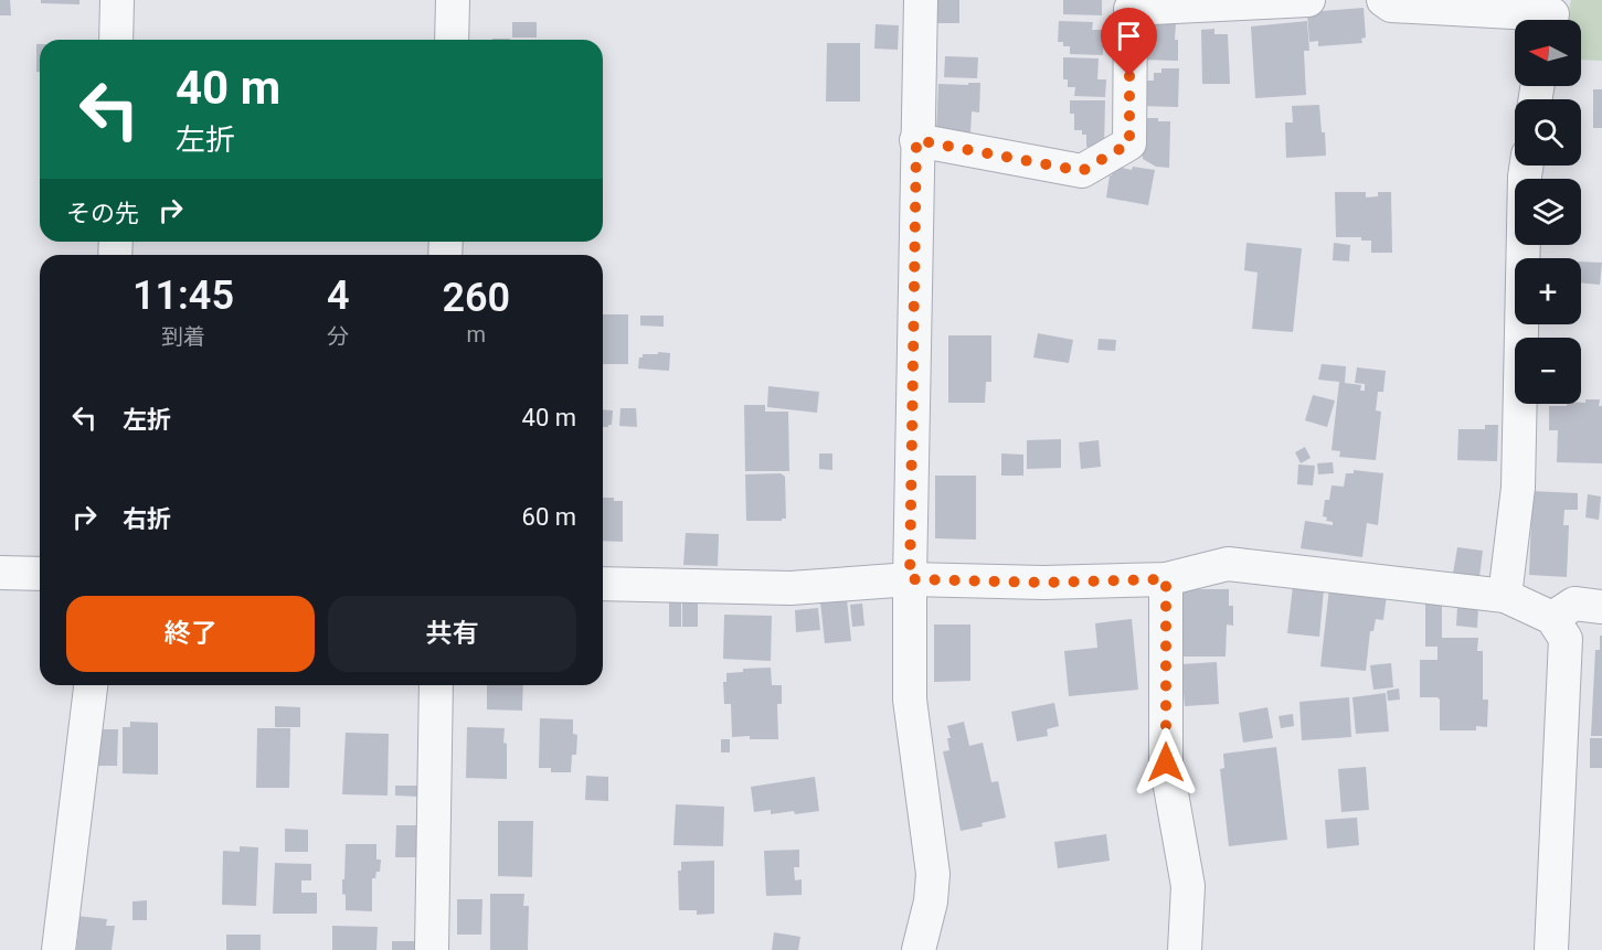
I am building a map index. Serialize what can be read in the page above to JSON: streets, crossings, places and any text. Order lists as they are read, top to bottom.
{
  "north": "left",
  "page": {
    "map_buttons": ["+", "−"],
    "turn": ["40 m", "左折"],
    "then": "その先",
    "eta": [
      "11:45",
      "到着",
      "4",
      "分",
      "260",
      "m"
    ],
    "list": [
      {
        "name": "左折",
        "value": "40 m"
      },
      {
        "name": "右折",
        "value": "60 m"
      }
    ],
    "buttons": ["終了", "共有"]
  }
}
